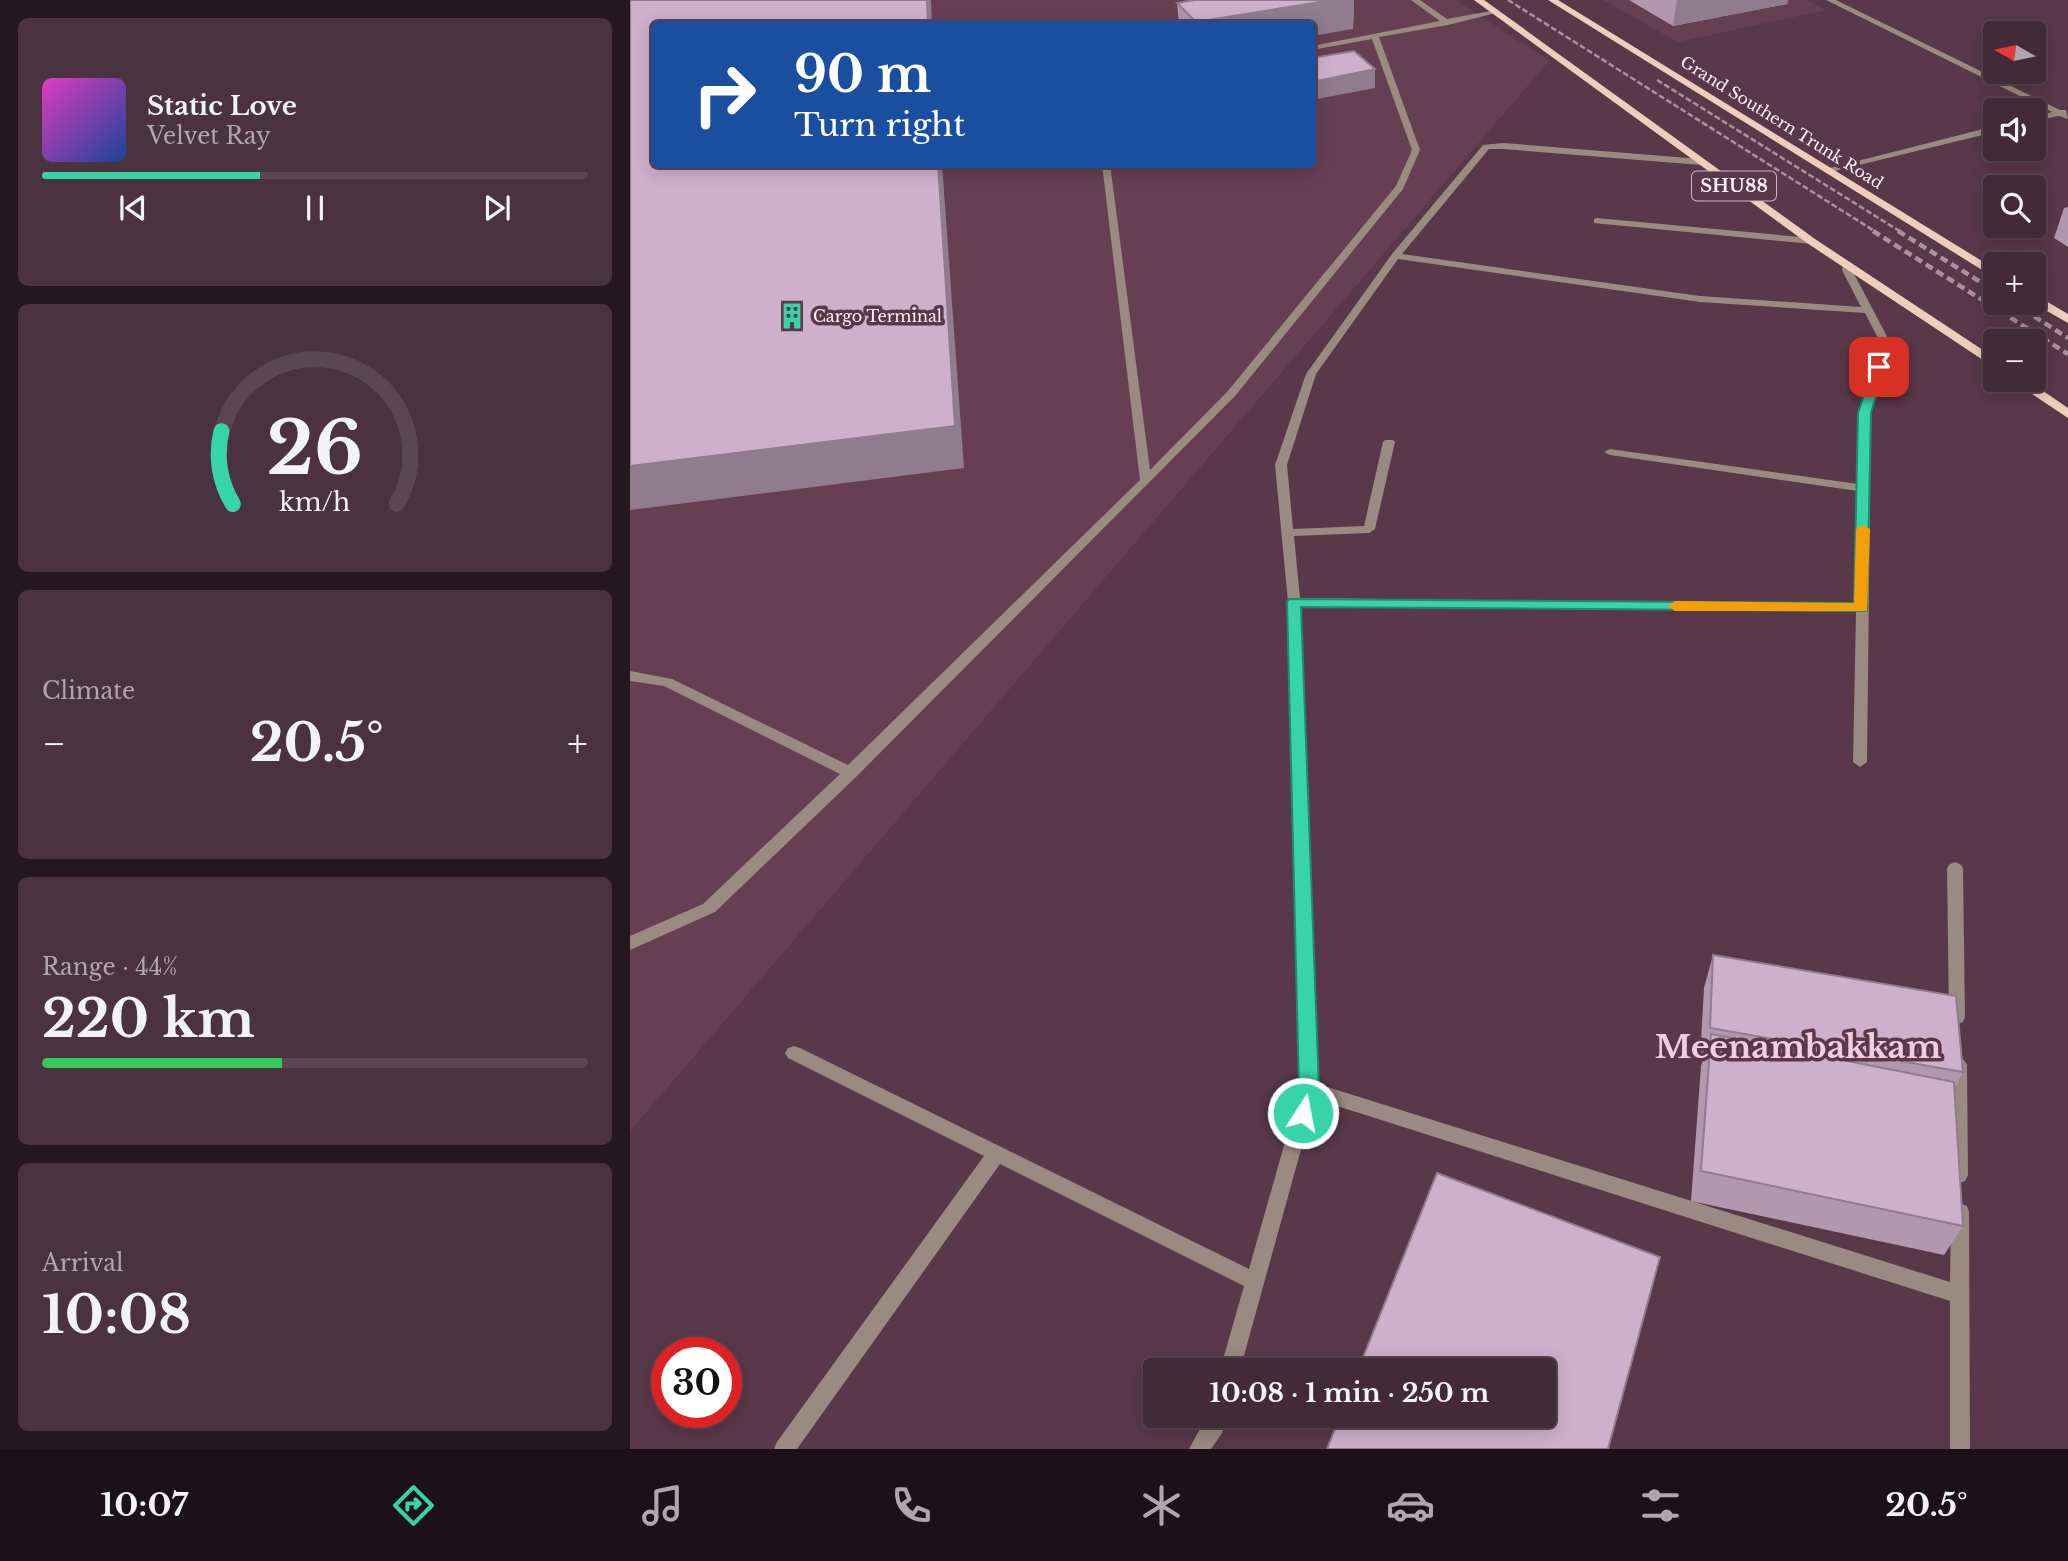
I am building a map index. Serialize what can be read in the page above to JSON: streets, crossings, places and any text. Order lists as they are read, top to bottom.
{
  "streets": {
    "main road": ["Grand Southern Trunk Road", "SHU88"]
  },
  "districts": ["Meenambakkam"],
  "places": {
    "building": ["Cargo Terminal"]
  },
  "north": "left",
  "page": {
    "map_buttons": ["+", "−"],
    "turn": ["90 m", "Turn right"],
    "song": ["Static Love", "Velvet Ray"],
    "tile": [
      "Climate",
      ["Range · 44%", "220 km"],
      ["Arrival", "10:08"]
    ],
    "heat": ["−", "20.5°", "+"],
    "limit": "30",
    "trip": "10:08 · 1 min · 250 m",
    "tabs": ["10:07", "20.5°"],
    "gauge": ["26", "km/h"]
  }
}
